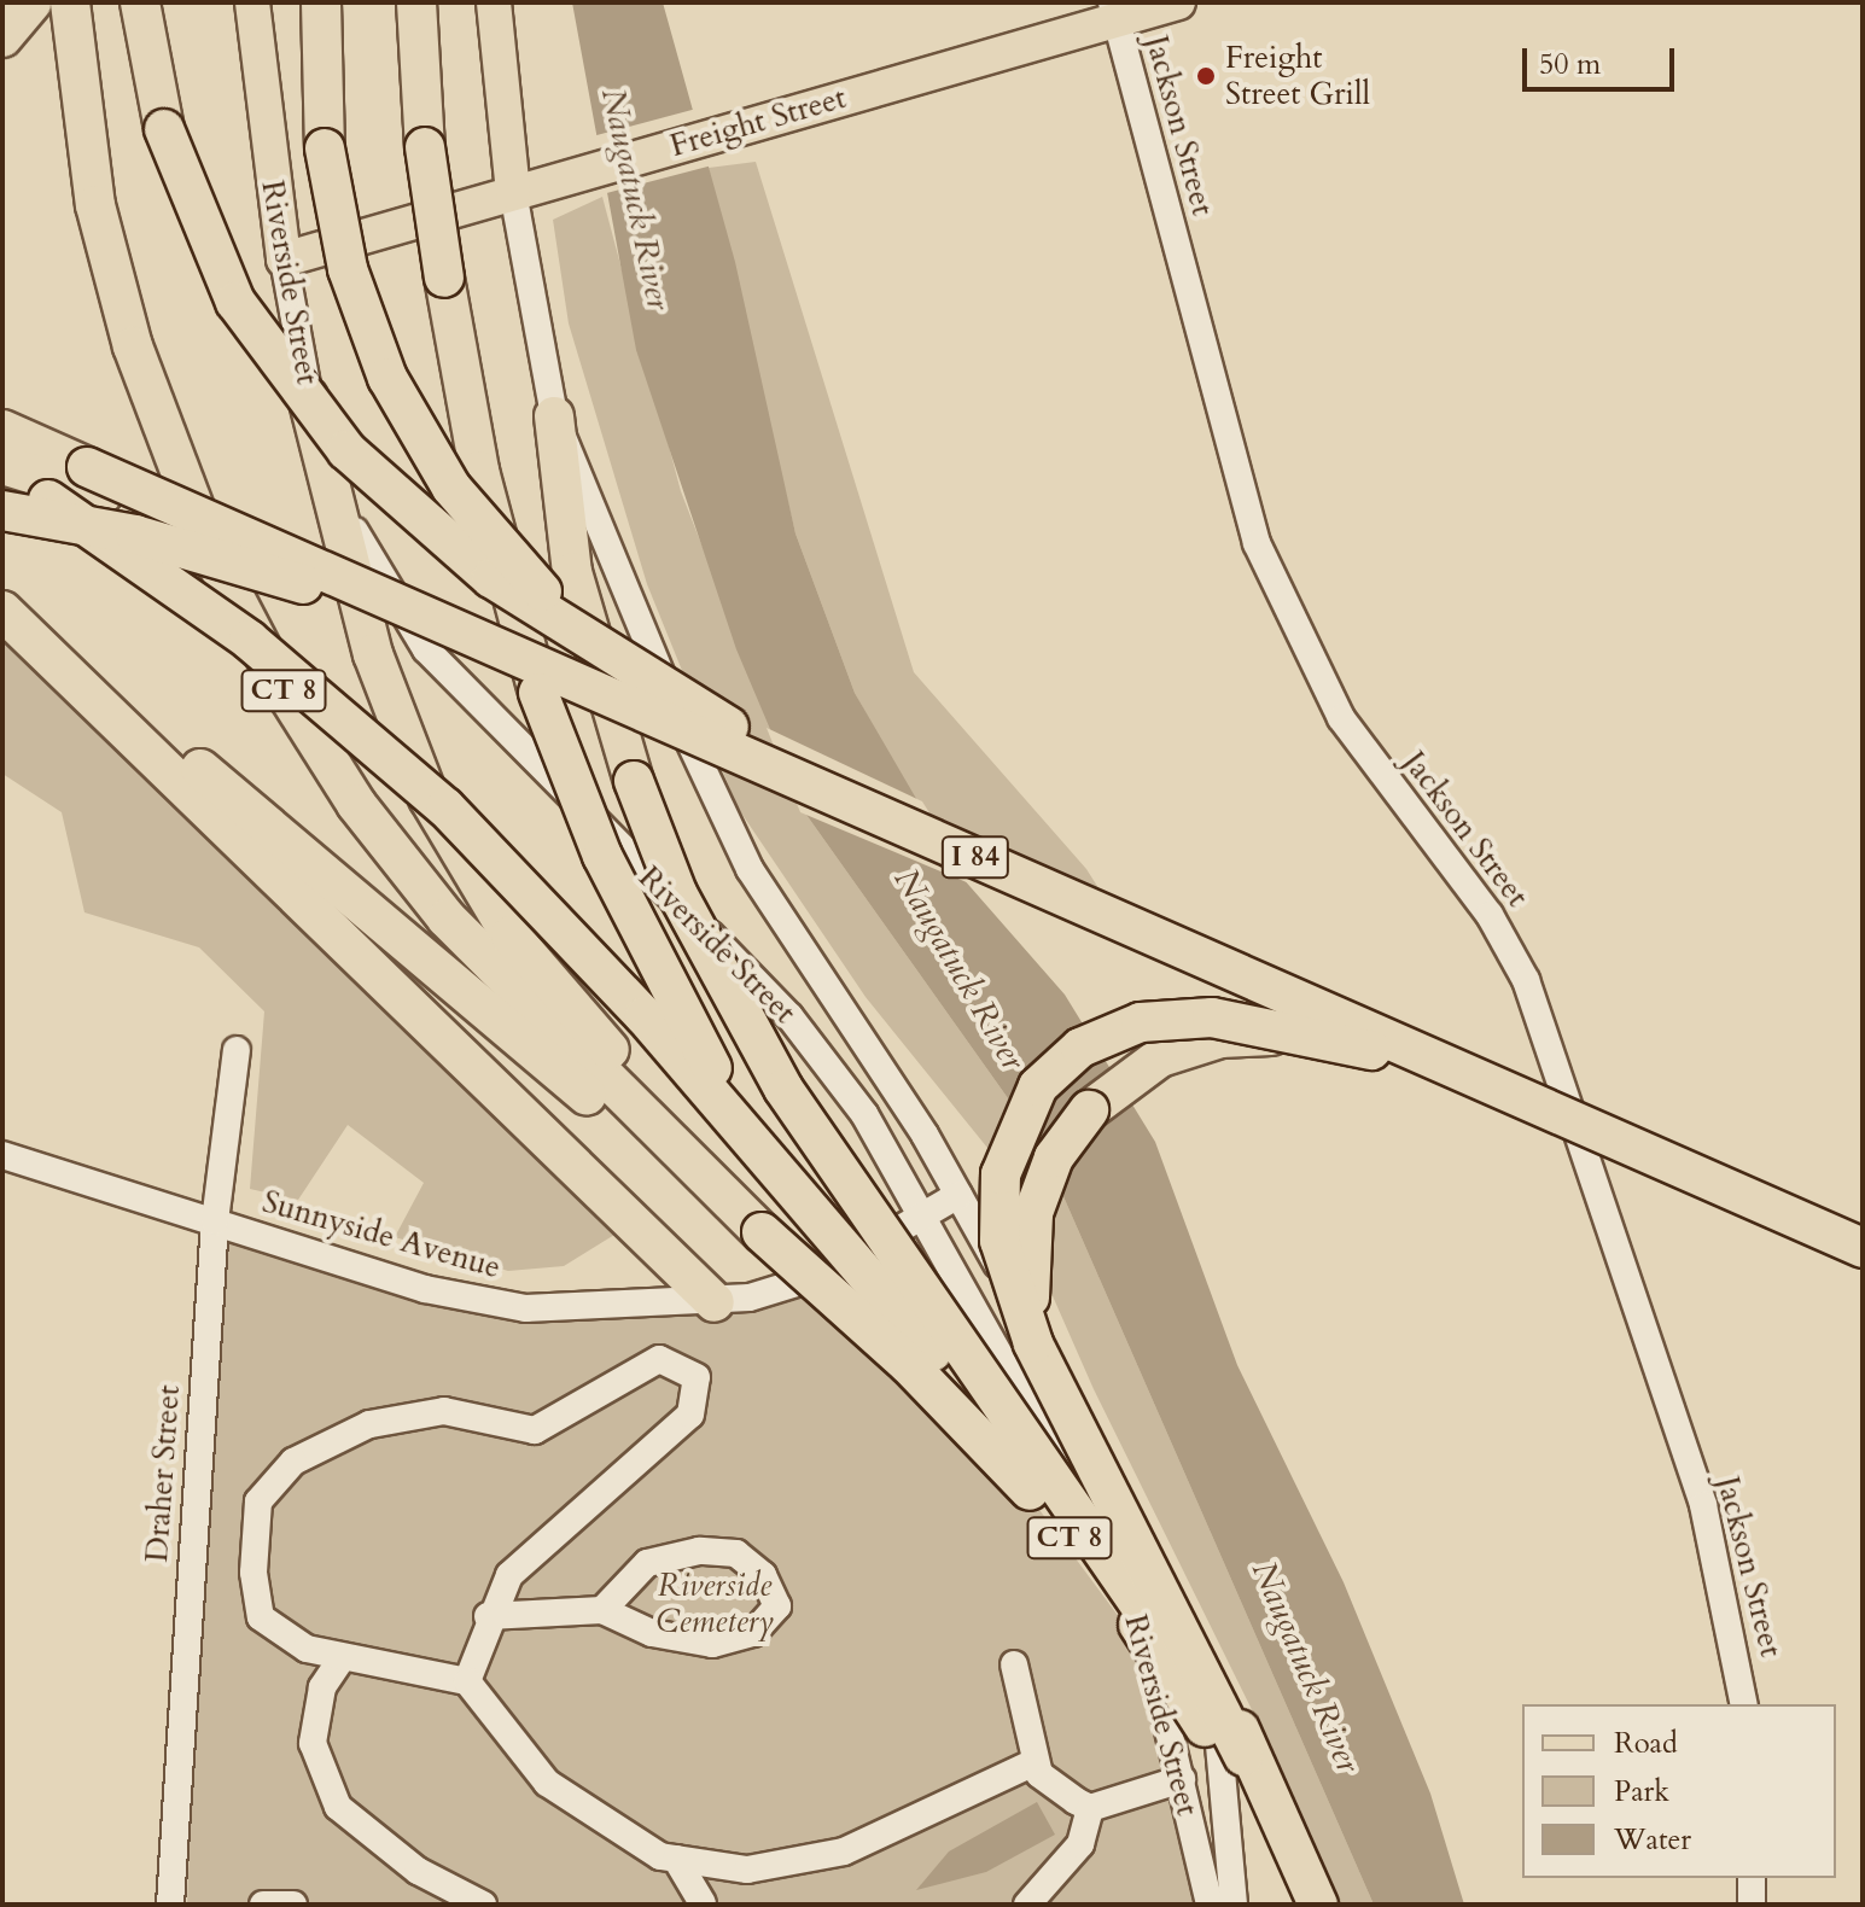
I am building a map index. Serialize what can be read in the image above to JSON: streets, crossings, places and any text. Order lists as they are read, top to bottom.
{
  "streets": {
    "highway": ["CT 8", "I 84"],
    "main road": ["Freight Street", "Riverside Street"],
    "street": ["Jackson Street", "Sunnyside Avenue", "Draher Street"]
  },
  "crossings": [
    ["Freight Street", "Jackson Street"],
    ["Freight Street", "Riverside Street"],
    ["Riverside Street", "Sunnyside Avenue"],
    ["Sunnyside Avenue", "Draher Street"]
  ],
  "water": ["Naugatuck River"],
  "parks": ["Riverside Cemetery"],
  "places": ["Freight Street Grill"],
  "legend": ["Road", "Park", "Water"],
  "scale_bar": "50 m"
}
